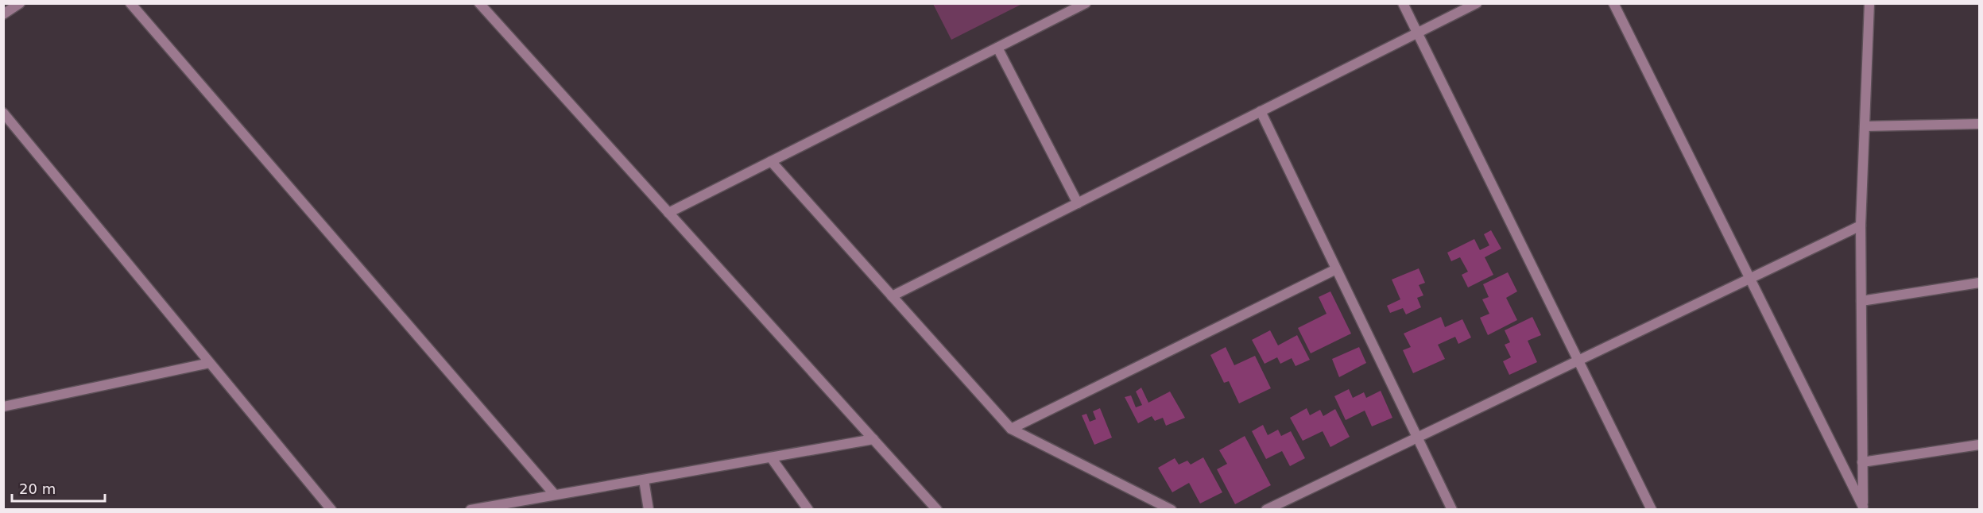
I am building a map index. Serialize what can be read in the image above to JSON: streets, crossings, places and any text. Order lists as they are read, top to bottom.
{
  "scale_bar": "20 m"
}
